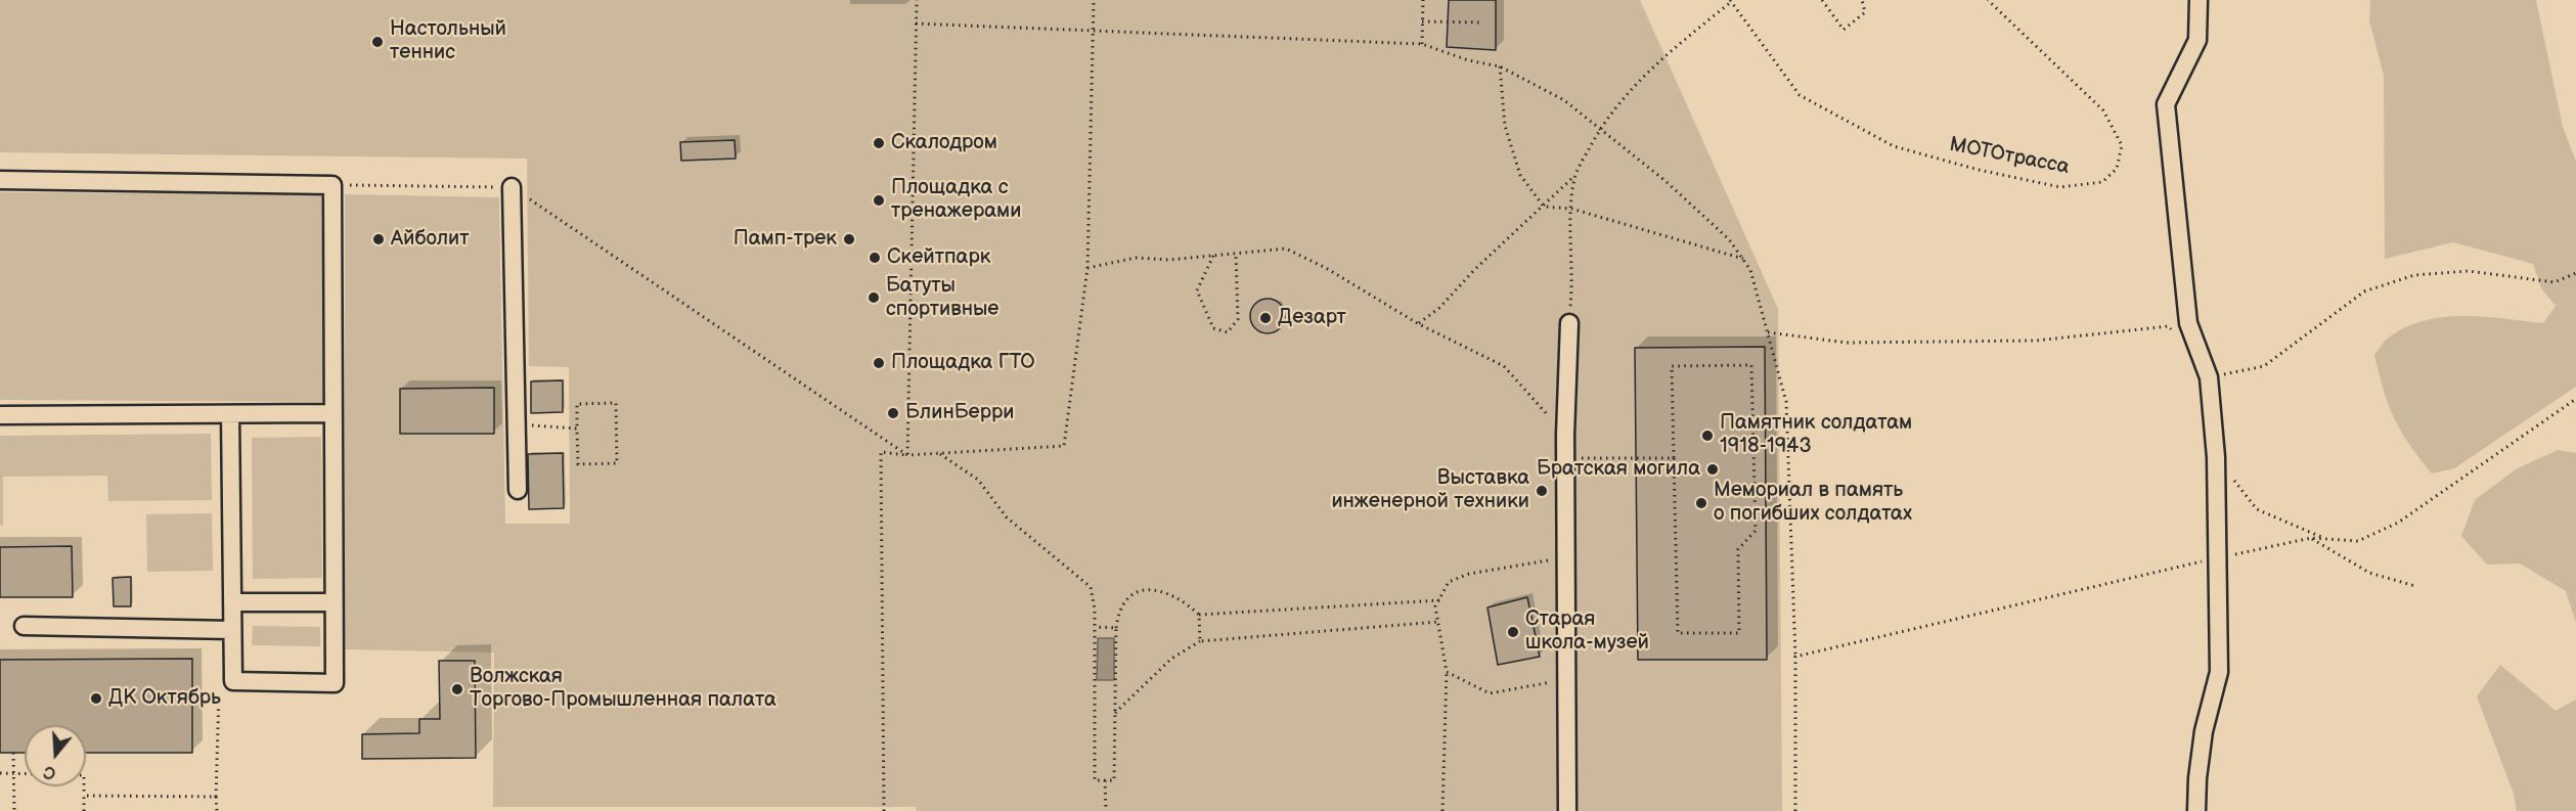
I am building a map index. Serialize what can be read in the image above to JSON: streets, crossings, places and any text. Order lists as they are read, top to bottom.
{
  "streets": {
    "path": ["МОТОтрасса"]
  },
  "places": [
    "Настольный теннис",
    "Скалодром",
    "Площадка с тренажерами",
    "Айболит",
    "Памп-трек",
    "Скейтпарк",
    "Батуты спортивные",
    "Дезарт",
    "Площадка ГТО",
    "БлинБерри",
    "Памятник солдатам 1918-1943",
    "Братская могила",
    "Выставка инженерной техники",
    "Мемориал в память о погибших солдатах",
    "Старая школа-музей",
    "Волжская Торгово-Промышленная палата",
    "ДК Октябрь"
  ],
  "north": "bottom"
}
